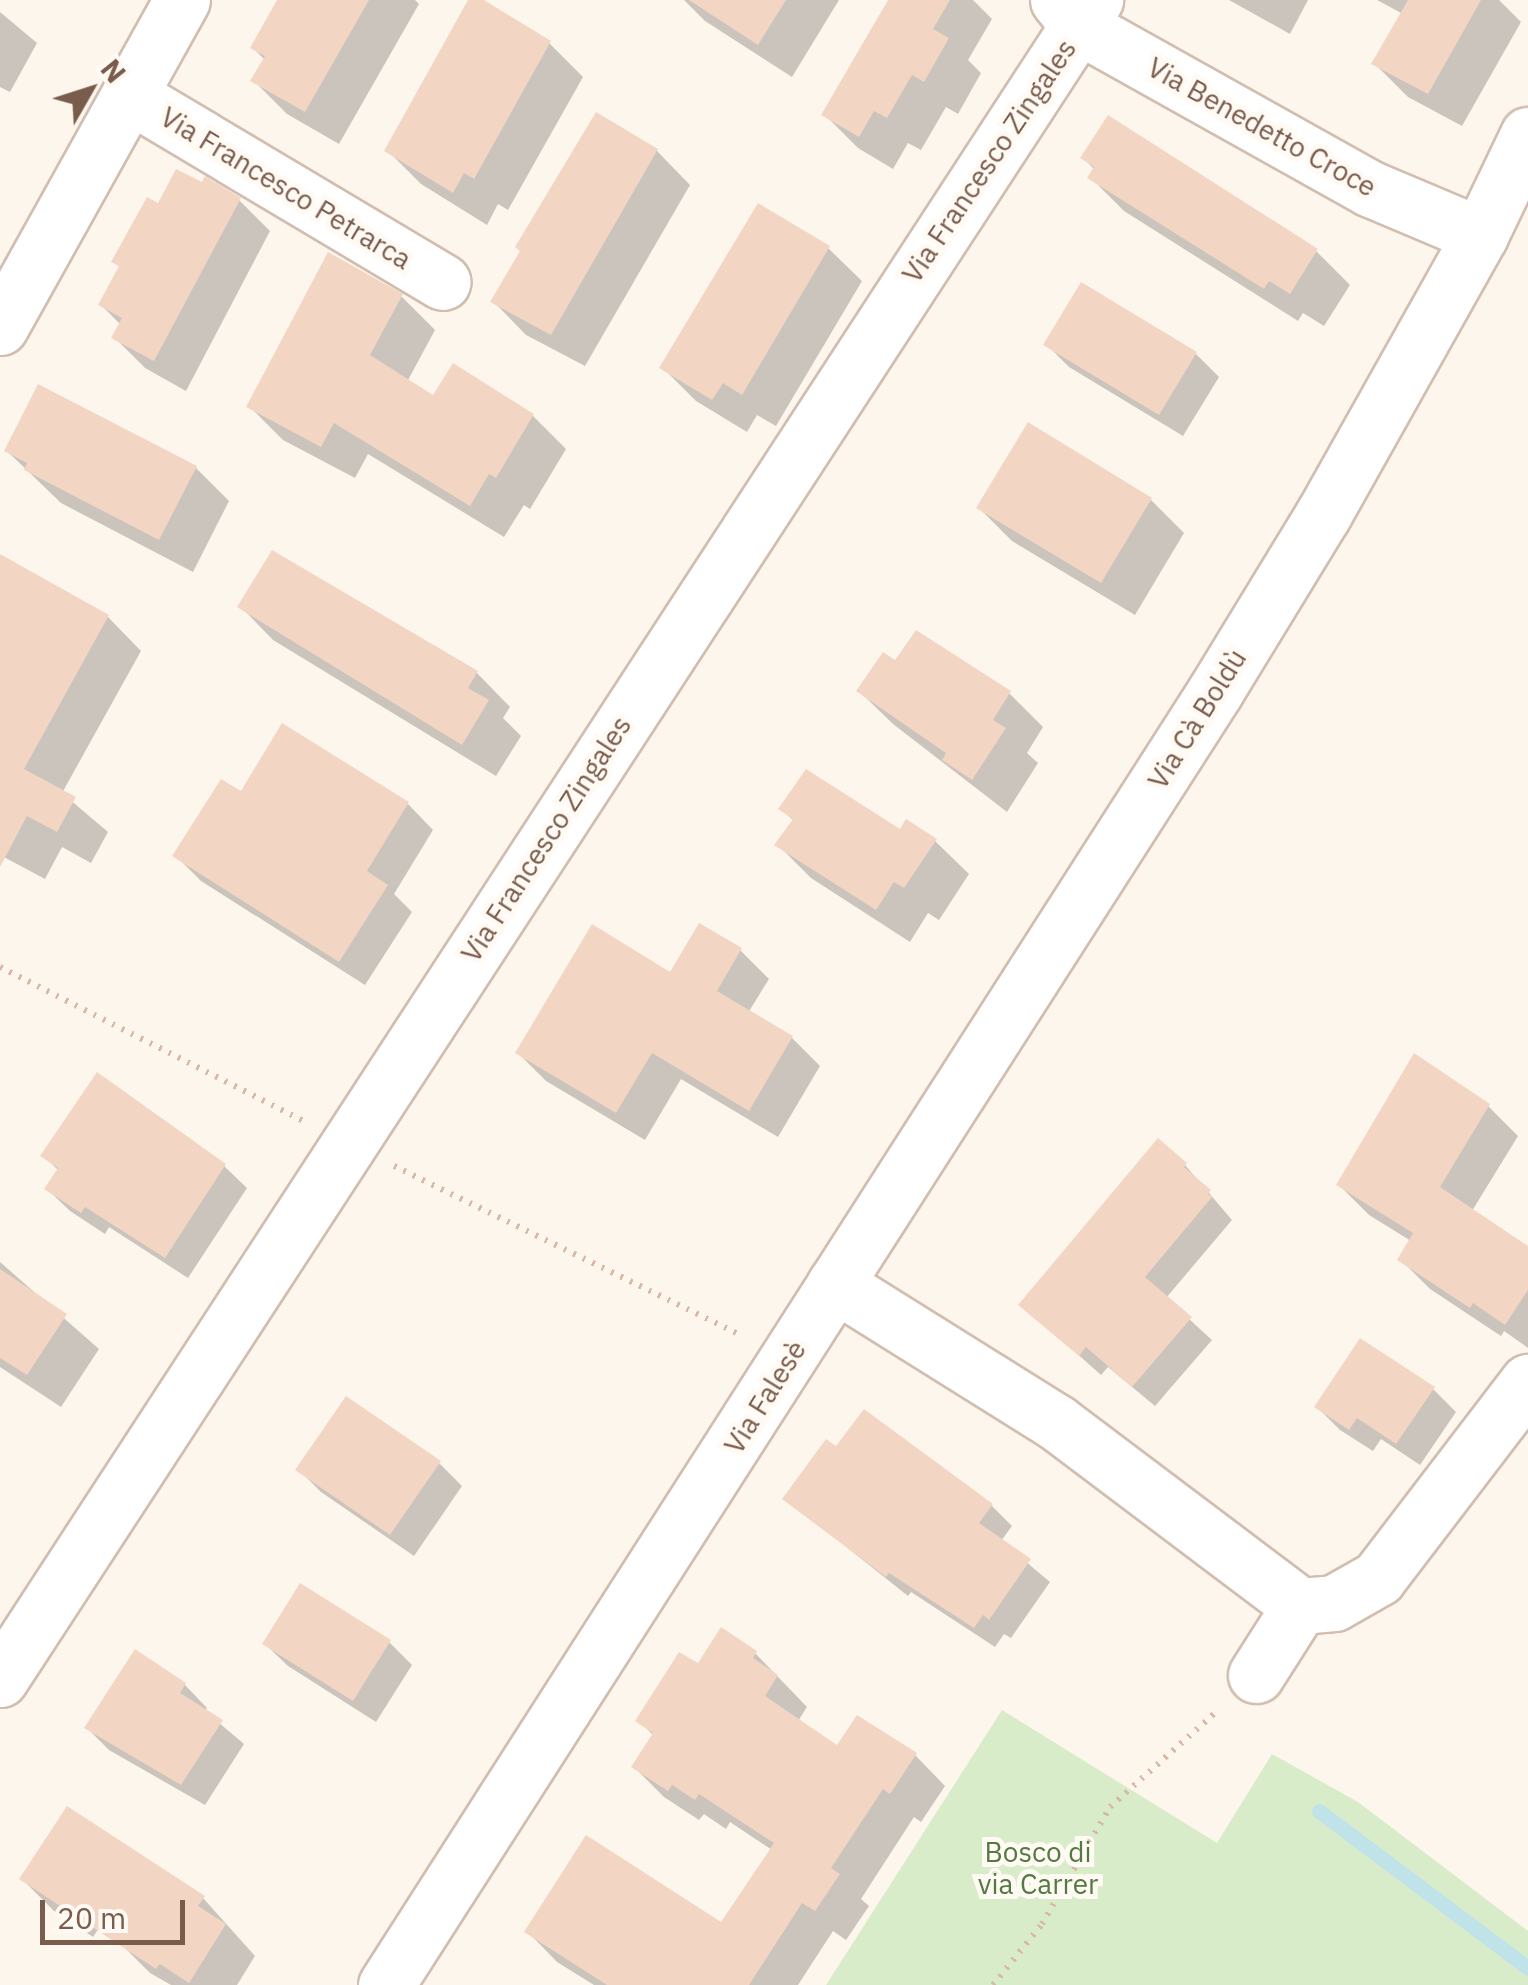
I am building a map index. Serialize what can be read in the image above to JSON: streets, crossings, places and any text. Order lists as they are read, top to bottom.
{
  "streets": {
    "street": [
      "Via Benedetto Croce",
      "Via Francesco Zingales",
      "Via Francesco Petrarca",
      "Via Cà Boldù",
      "Via Falesè"
    ]
  },
  "crossings": [
    ["Via Benedetto Croce", "Via Francesco Zingales"],
    ["Via Benedetto Croce", "Via Cà Boldù"],
    ["Via Cà Boldù", "Via Falesè"]
  ],
  "parks": ["Bosco di via Carrer"],
  "scale_bar": "20 m",
  "north": "top right"
}
